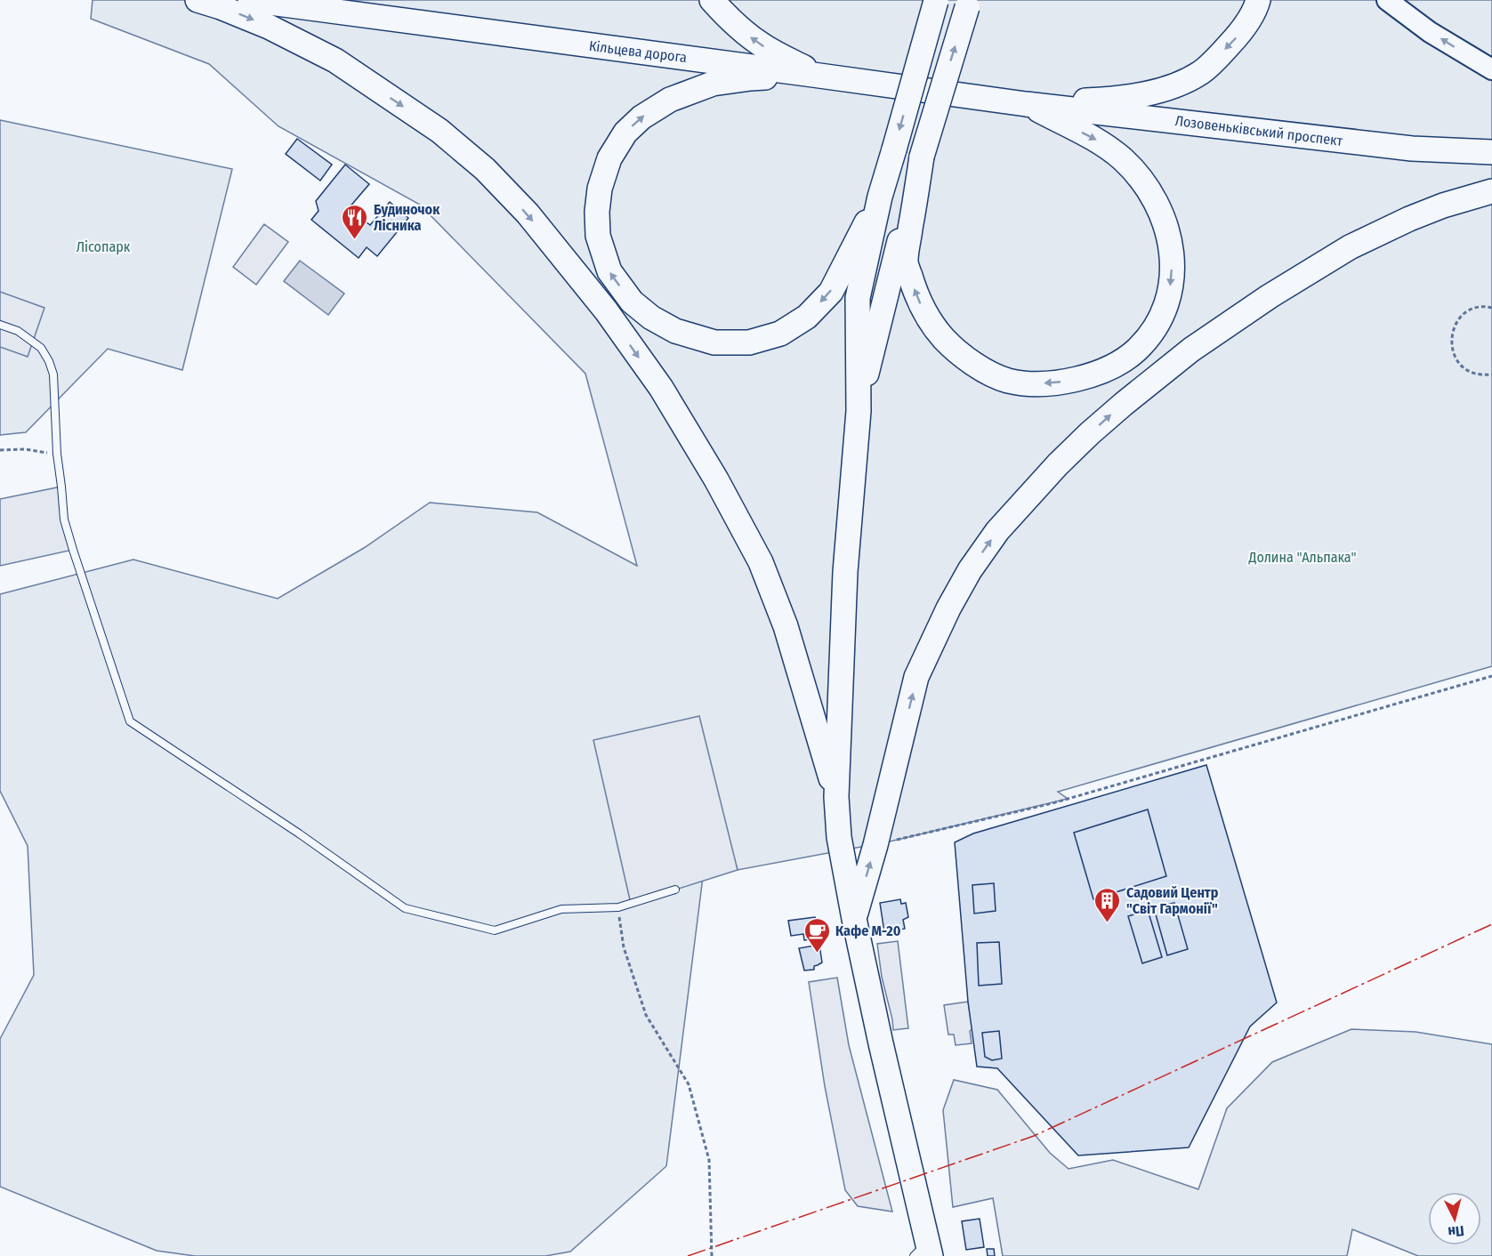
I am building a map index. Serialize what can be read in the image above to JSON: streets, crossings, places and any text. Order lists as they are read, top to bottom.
{
  "streets": {
    "highway": ["Кільцева дорога", "Лозовеньківський проспект"]
  },
  "crossings": [
    ["Кільцева дорога", "Лозовеньківський проспект"]
  ],
  "parks": ["Лісопарк", "Долина \"Альпака\""],
  "places": {
    "restaurant": ["Будиночок Лісника"],
    "building": ["Садовий Центр \"Світ Гармонії\""],
    "cafe": ["Кафе М-20"]
  },
  "north": "bottom"
}
